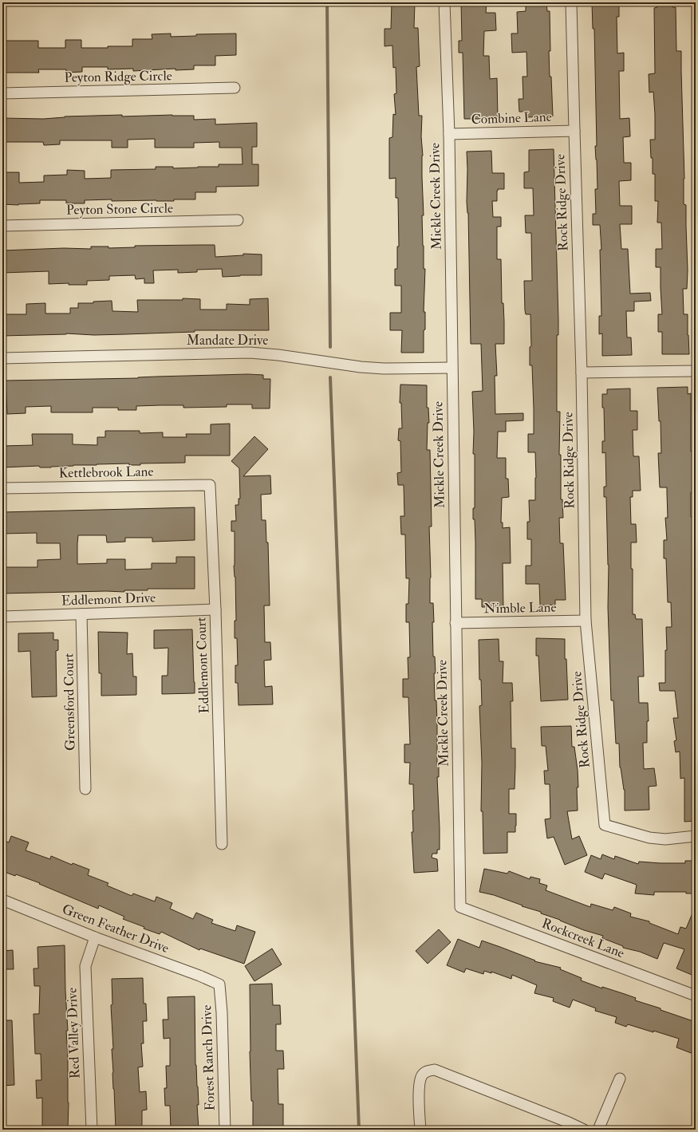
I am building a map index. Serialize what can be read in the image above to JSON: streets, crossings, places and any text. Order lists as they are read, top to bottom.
{
  "streets": {
    "street": [
      "Peyton Ridge Circle",
      "Combine Lane",
      "Mickle Creek Drive",
      "Rock Ridge Drive",
      "Peyton Stone Circle",
      "Mandate Drive",
      "Kettlebrook Lane",
      "Eddlemont Drive",
      "Nimble Lane",
      "Eddlemont Court",
      "Greensford Court",
      "Green Feather Drive",
      "Rockcreek Lane",
      "Red Valley Drive",
      "Forest Ranch Drive"
    ]
  },
  "crossings": [
    ["Combine Lane", "Mickle Creek Drive"],
    ["Combine Lane", "Rock Ridge Drive"],
    ["Mickle Creek Drive", "Mandate Drive"],
    ["Mickle Creek Drive", "Nimble Lane"],
    ["Mickle Creek Drive", "Rockcreek Lane"],
    ["Rock Ridge Drive", "Nimble Lane"],
    ["Kettlebrook Lane", "Eddlemont Court"],
    ["Eddlemont Drive", "Eddlemont Court"],
    ["Eddlemont Drive", "Greensford Court"],
    ["Green Feather Drive", "Red Valley Drive"],
    ["Green Feather Drive", "Forest Ranch Drive"]
  ]
}
